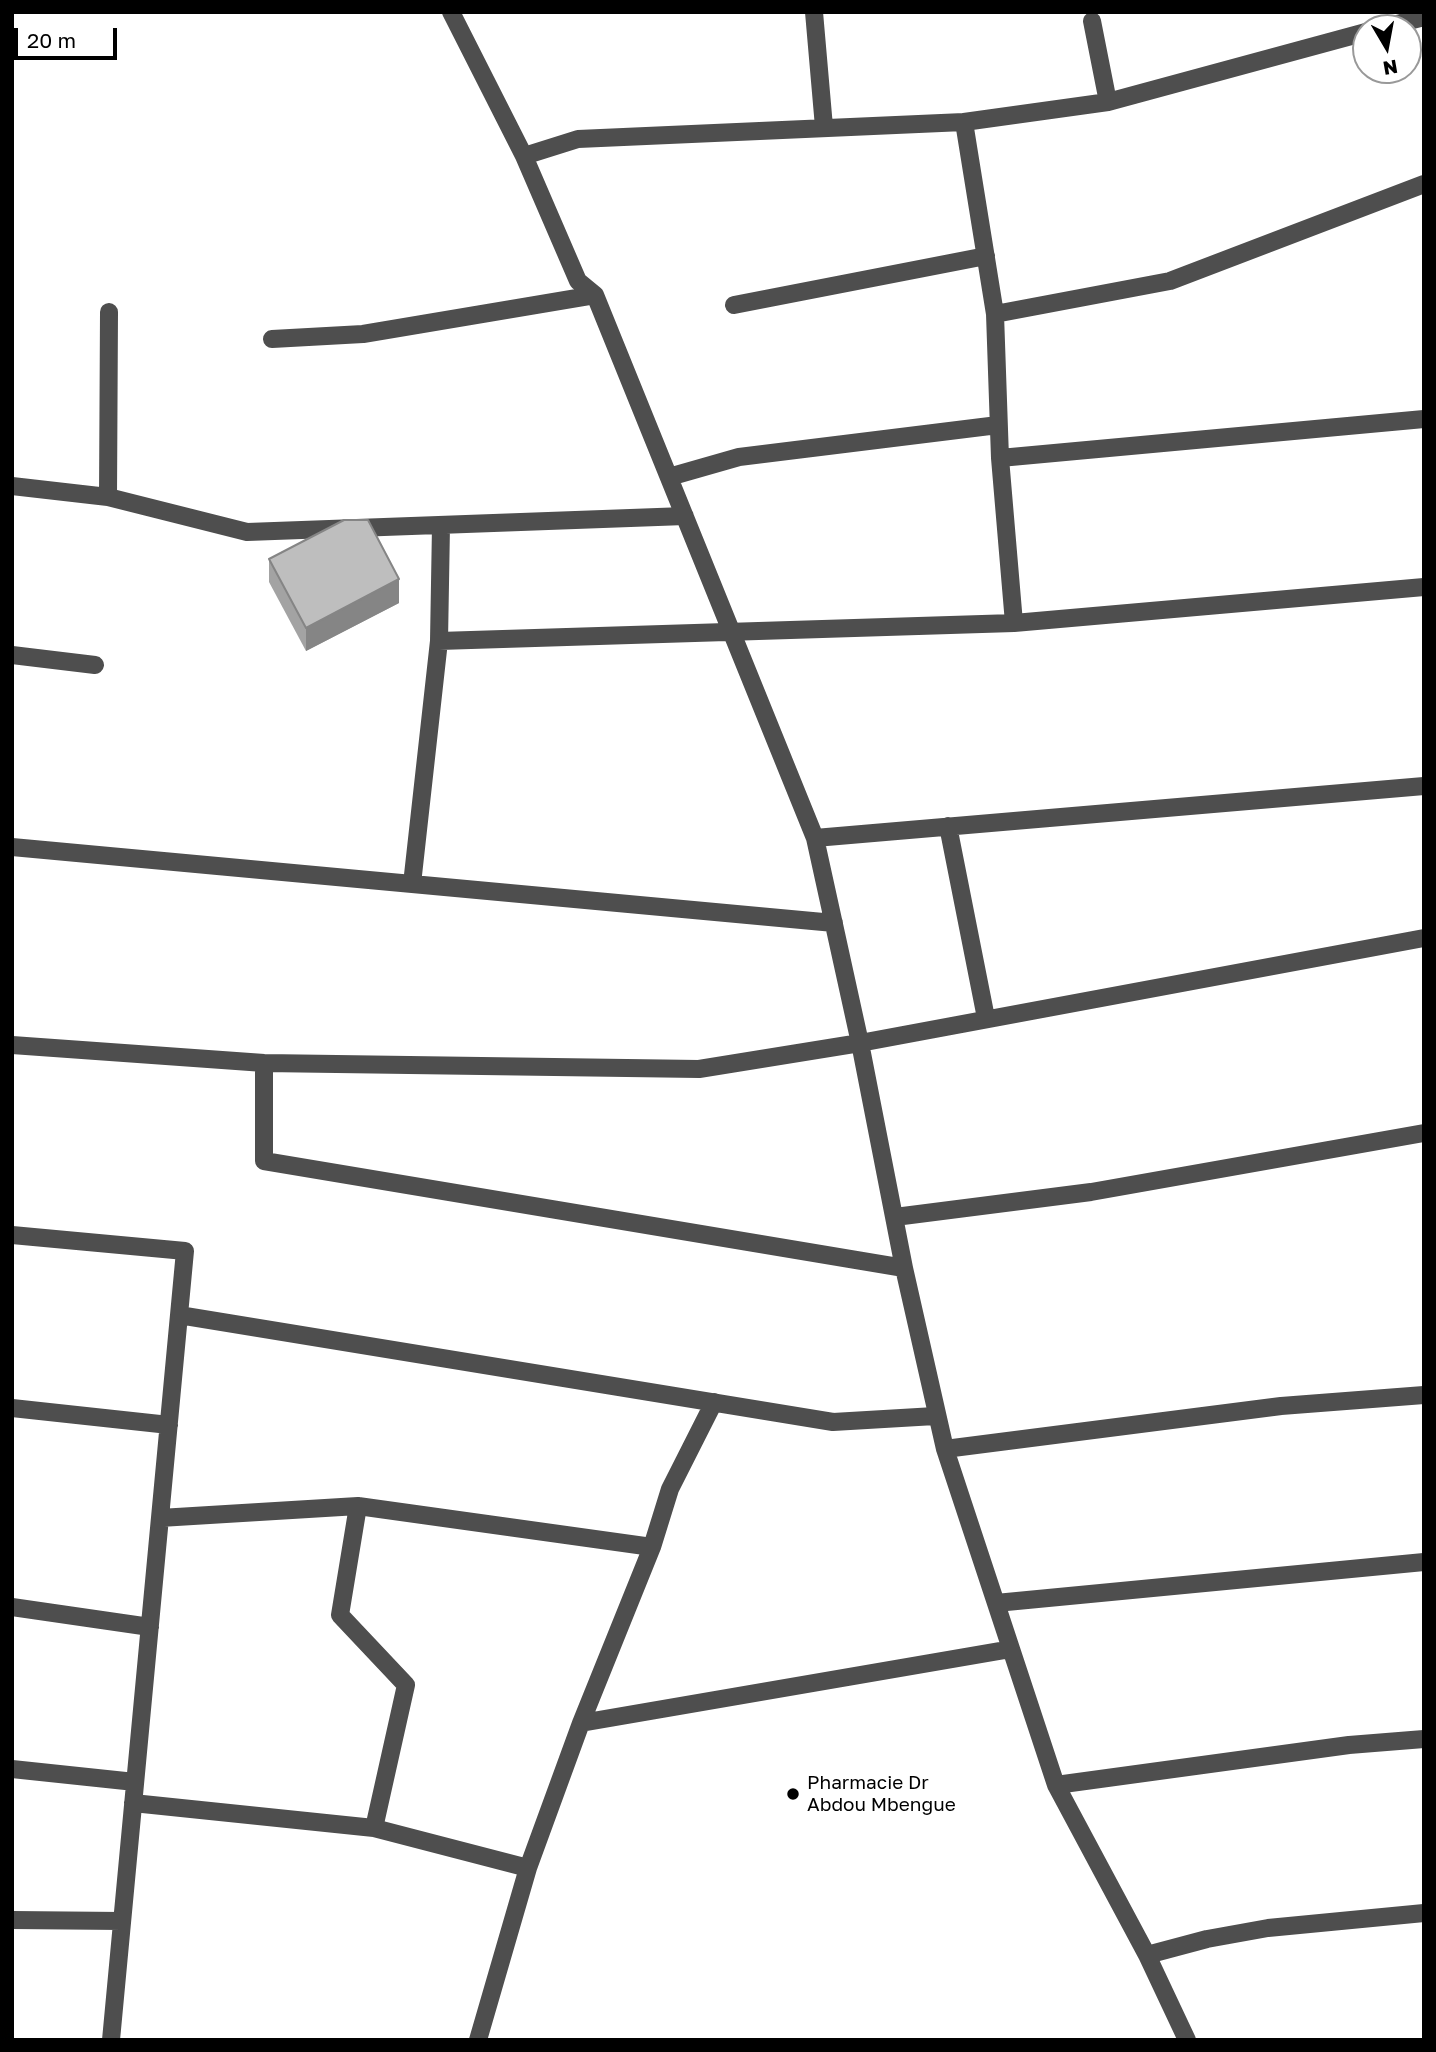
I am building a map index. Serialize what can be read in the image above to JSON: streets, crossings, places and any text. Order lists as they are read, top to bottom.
{
  "places": ["Pharmacie Dr Abdou Mbengue"],
  "scale_bar": "20 m",
  "north": "bottom"
}
